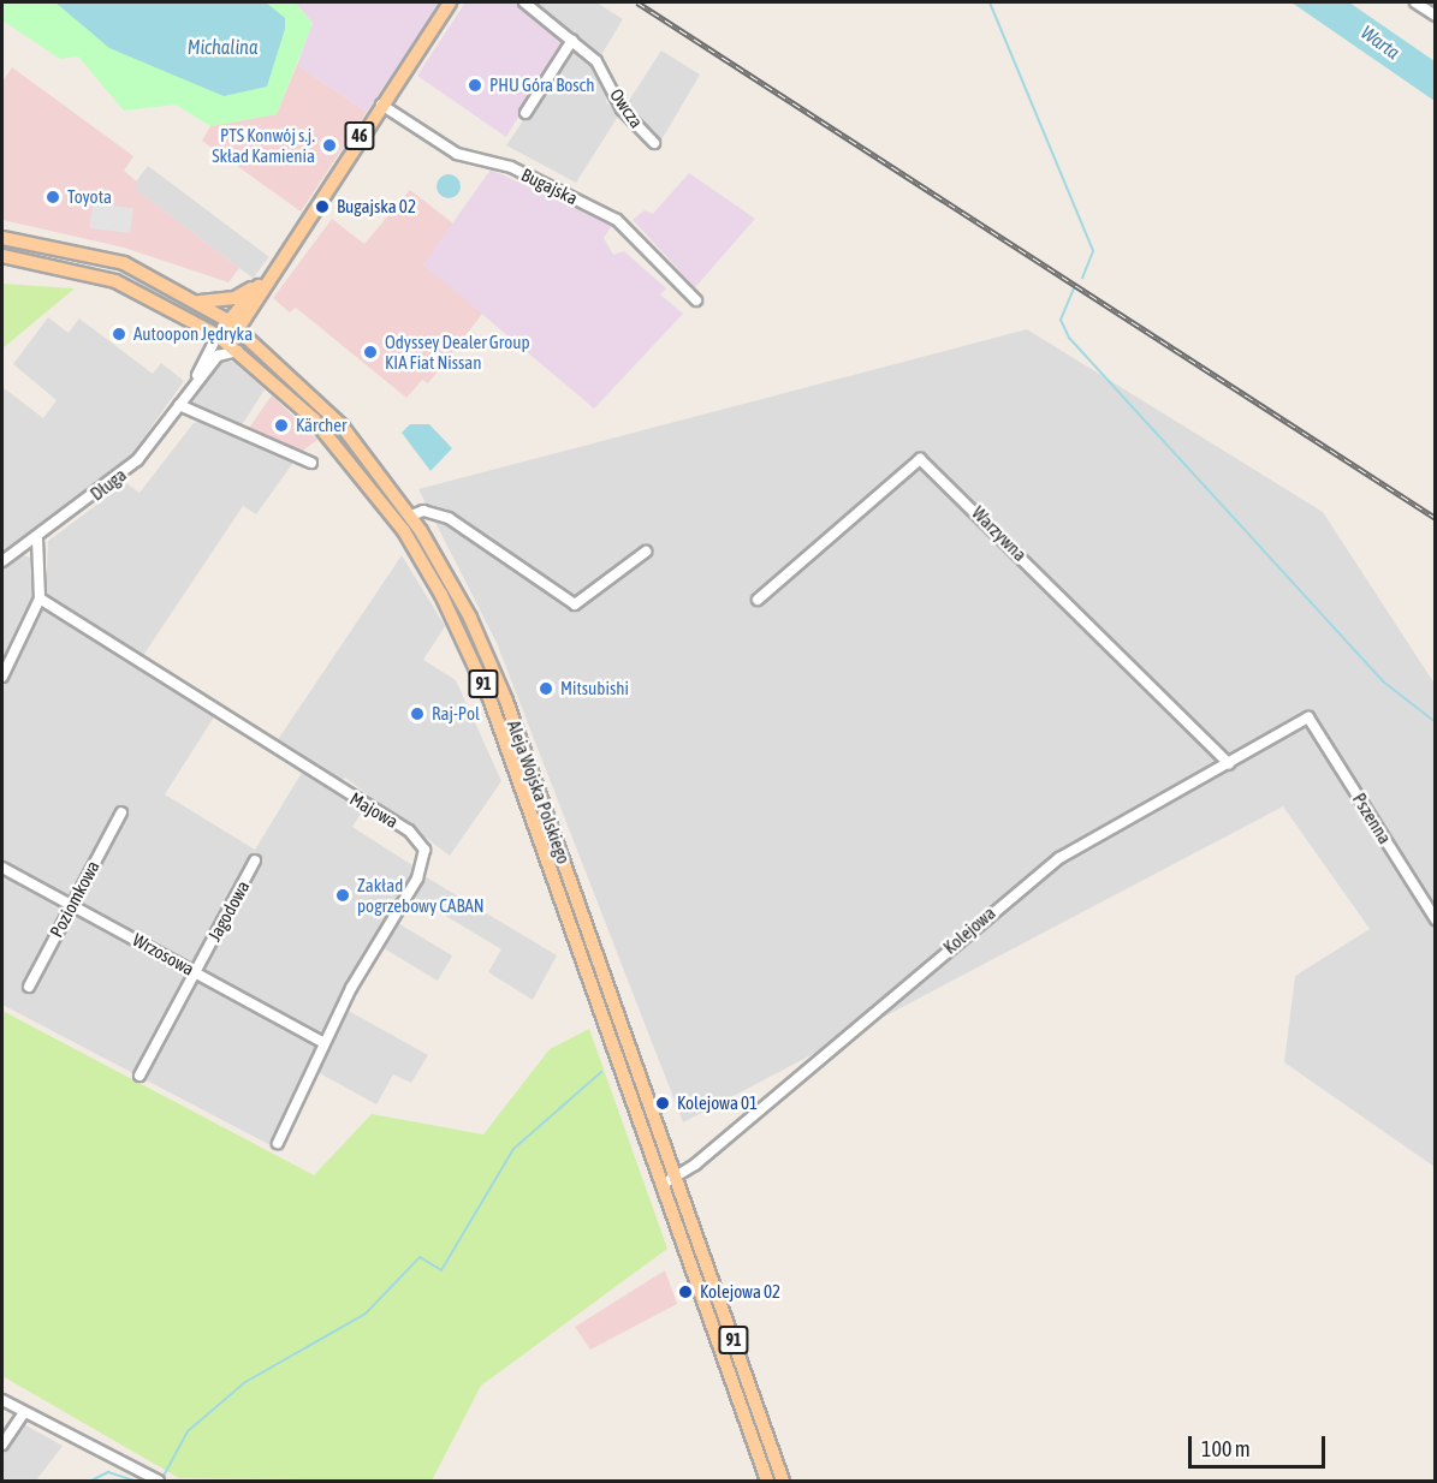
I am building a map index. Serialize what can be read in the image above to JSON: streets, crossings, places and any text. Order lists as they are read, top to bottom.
{
  "streets": {
    "main road": ["46", "91", "Aleja Wojska Polskiego"],
    "street": [
      "Owcza",
      "Bugajska",
      "Długa",
      "Warzywna",
      "Majowa",
      "Pszenna",
      "Poziomkowa",
      "Jagodowa",
      "Kolejowa",
      "Wrzosowa"
    ]
  },
  "crossings": [
    ["46", "Bugajska"],
    ["46", "Aleja Wojska Polskiego"],
    ["Długa", "Aleja Wojska Polskiego"],
    ["Warzywna", "Kolejowa"],
    ["Aleja Wojska Polskiego", "Kolejowa"],
    ["Majowa", "Wrzosowa"],
    ["Pszenna", "Kolejowa"],
    ["Poziomkowa", "Wrzosowa"],
    ["Jagodowa", "Wrzosowa"]
  ],
  "water": ["Warta", "Michalina"],
  "places": [
    "PHU Góra Bosch",
    "PTS Konwój s.j. Skład Kamienia",
    "Toyota",
    "Bugajska 02",
    "Autoopon Jędryka",
    "Odyssey Dealer Group KIA Fiat Nissan",
    "Kärcher",
    "Mitsubishi",
    "Raj-Pol",
    "Zakład pogrzebowy CABAN",
    "Kolejowa 01",
    "Kolejowa 02"
  ],
  "scale_bar": "100 m"
}
